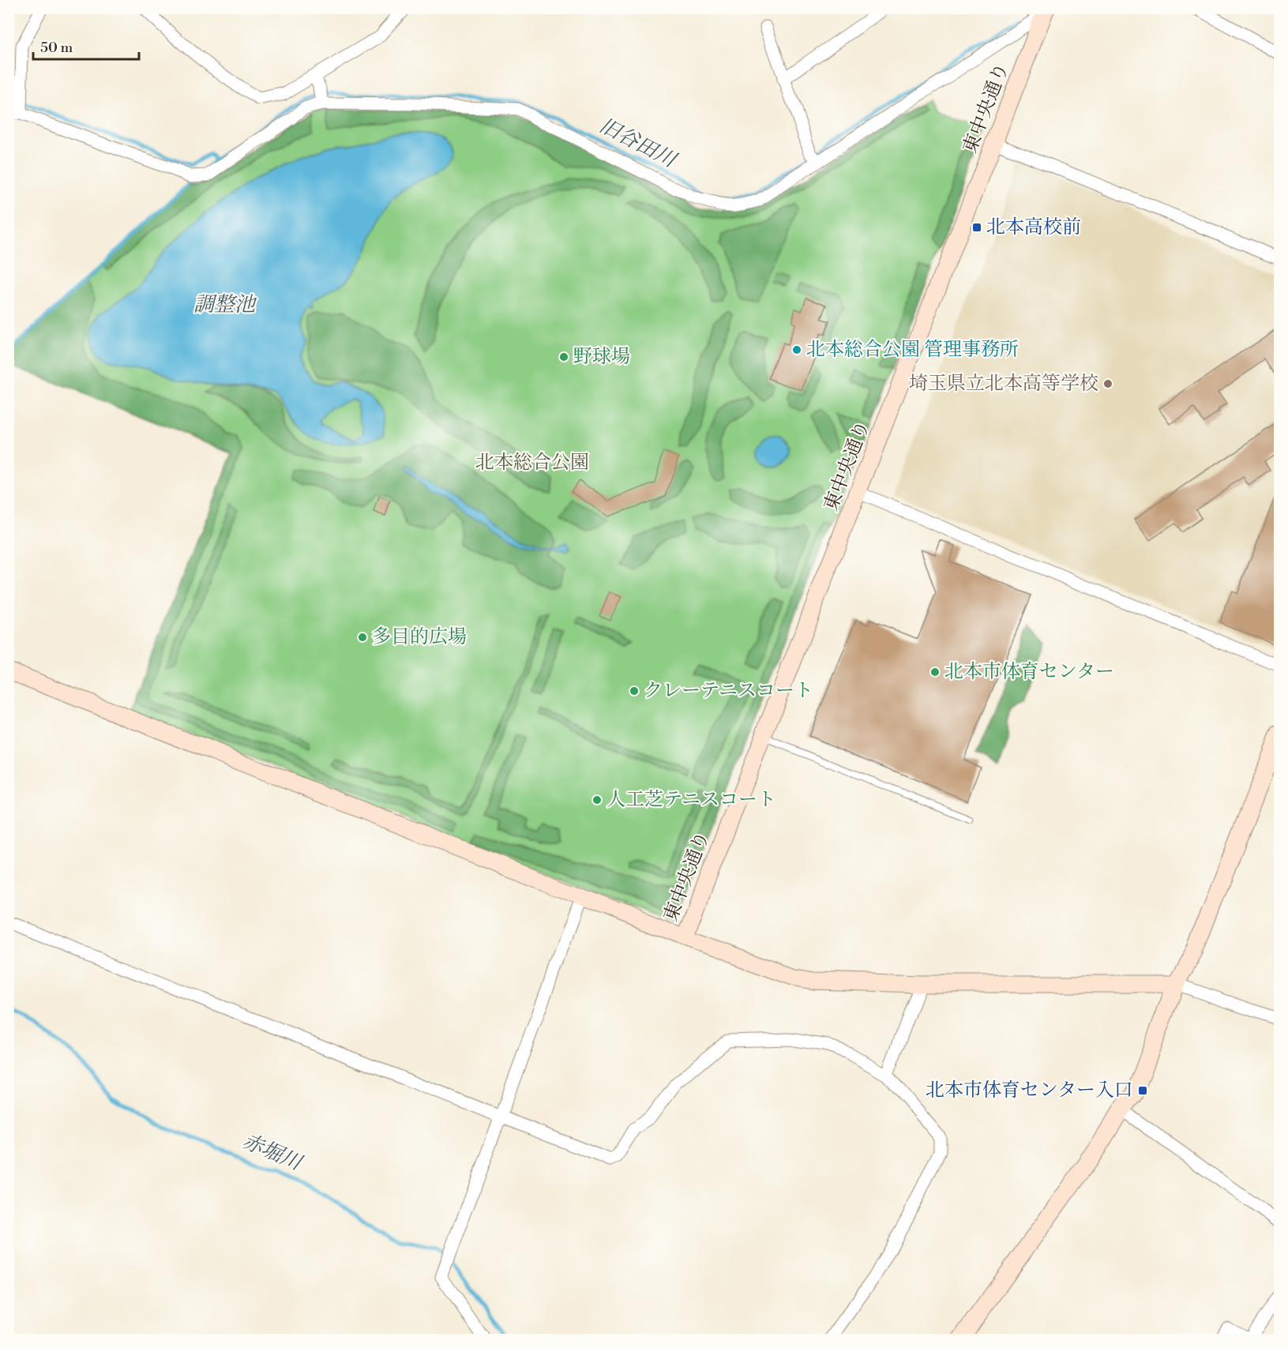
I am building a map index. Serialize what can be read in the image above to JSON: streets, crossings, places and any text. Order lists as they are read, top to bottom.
{
  "streets": {
    "street": ["東中央通り"]
  },
  "water": ["旧谷田川", "調整池", "赤堀川"],
  "parks": ["北本総合公園"],
  "places": {
    "transit": ["北本高校前", "北本市体育センター入口"],
    "other": [
      "北本総合公園 管理事務所",
      "野球場",
      "埼玉県立北本高等学校",
      "多目的広場",
      "北本市体育センター",
      "クレーテニスコート",
      "人工芝テニスコート"
    ]
  },
  "scale_bar": "50 m"
}
